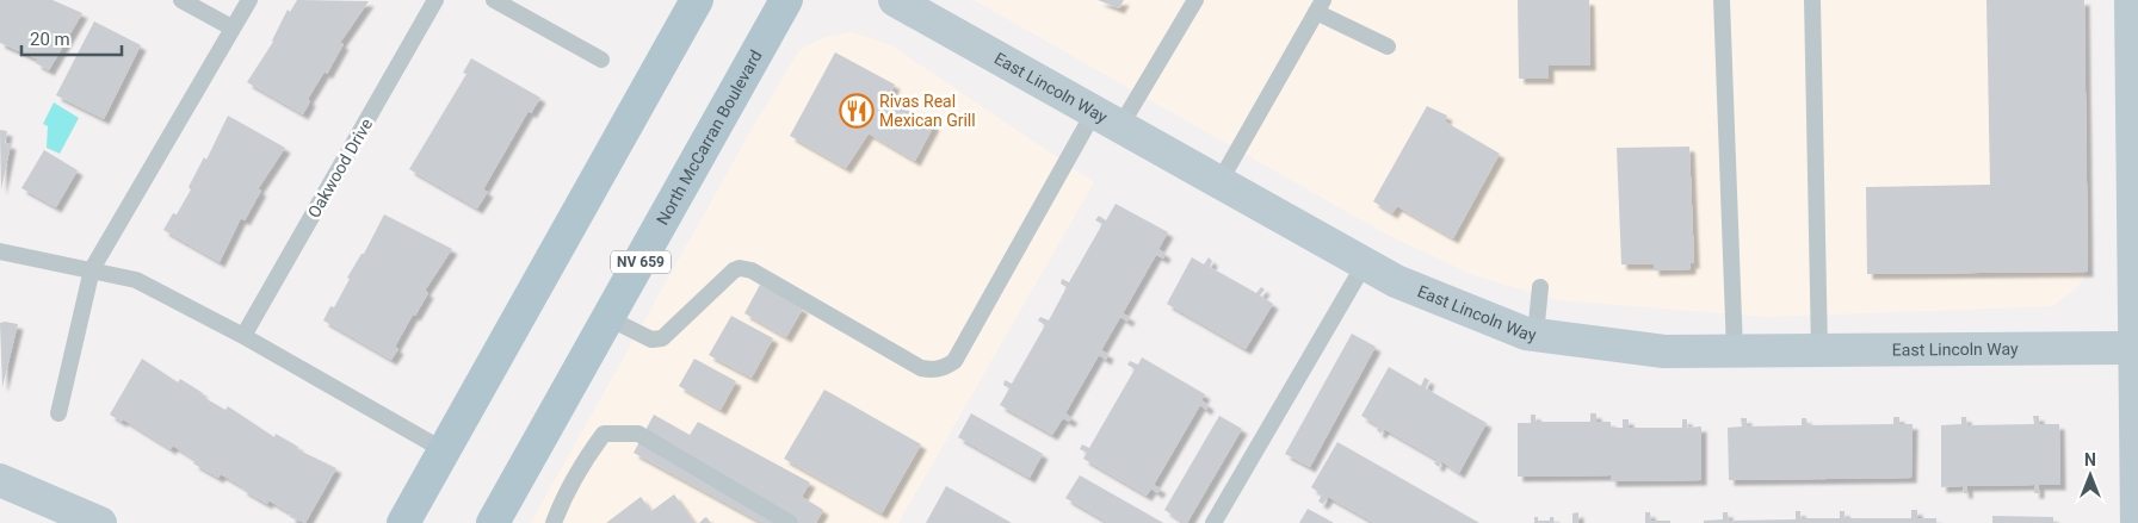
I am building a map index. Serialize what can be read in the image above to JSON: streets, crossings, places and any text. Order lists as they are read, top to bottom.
{
  "streets": {
    "main road": ["North McCarran Boulevard", "NV 659"],
    "street": ["East Lincoln Way"],
    "lane": ["Oakwood Drive"]
  },
  "places": {
    "restaurant": ["Rivas Real Mexican Grill"]
  },
  "scale_bar": "20 m",
  "north": "top"
}
